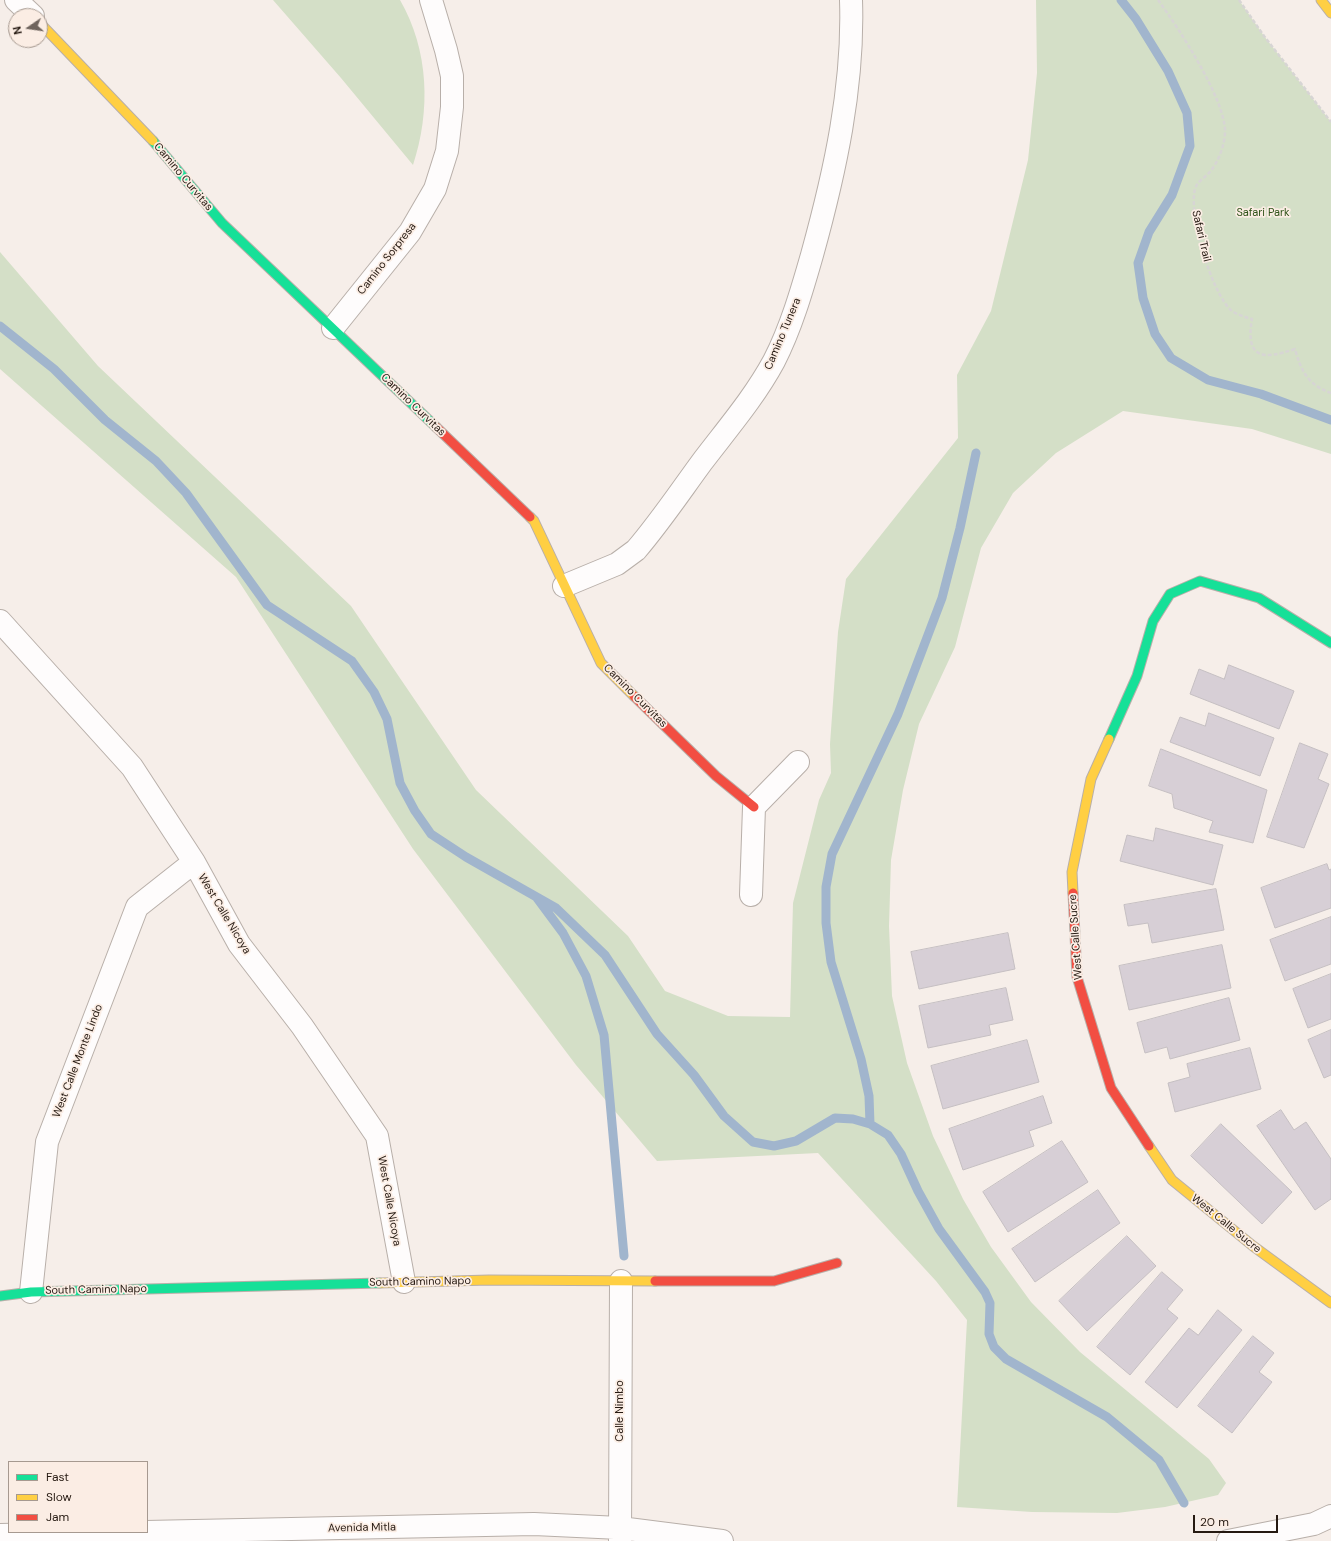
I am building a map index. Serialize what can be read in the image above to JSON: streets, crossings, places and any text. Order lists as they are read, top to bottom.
{
  "streets": {
    "street": [
      "Camino Curvitas",
      "Camino Sorpresa",
      "Camino Tunera",
      "West Calle Nicoya",
      "West Calle Sucre",
      "West Calle Monte Lindo",
      "South Camino Napo",
      "Calle Nimbo",
      "Avenida Mitla"
    ],
    "path": ["Safari Trail"]
  },
  "crossings": [
    ["Camino Curvitas", "Camino Sorpresa"],
    ["Camino Curvitas", "Camino Tunera"],
    ["West Calle Nicoya", "West Calle Monte Lindo"],
    ["West Calle Nicoya", "South Camino Napo"],
    ["West Calle Monte Lindo", "South Camino Napo"],
    ["South Camino Napo", "Calle Nimbo"],
    ["Calle Nimbo", "Avenida Mitla"]
  ],
  "parks": ["Safari Park"],
  "legend": ["Fast", "Slow", "Jam"],
  "scale_bar": "20 m",
  "north": "left"
}
